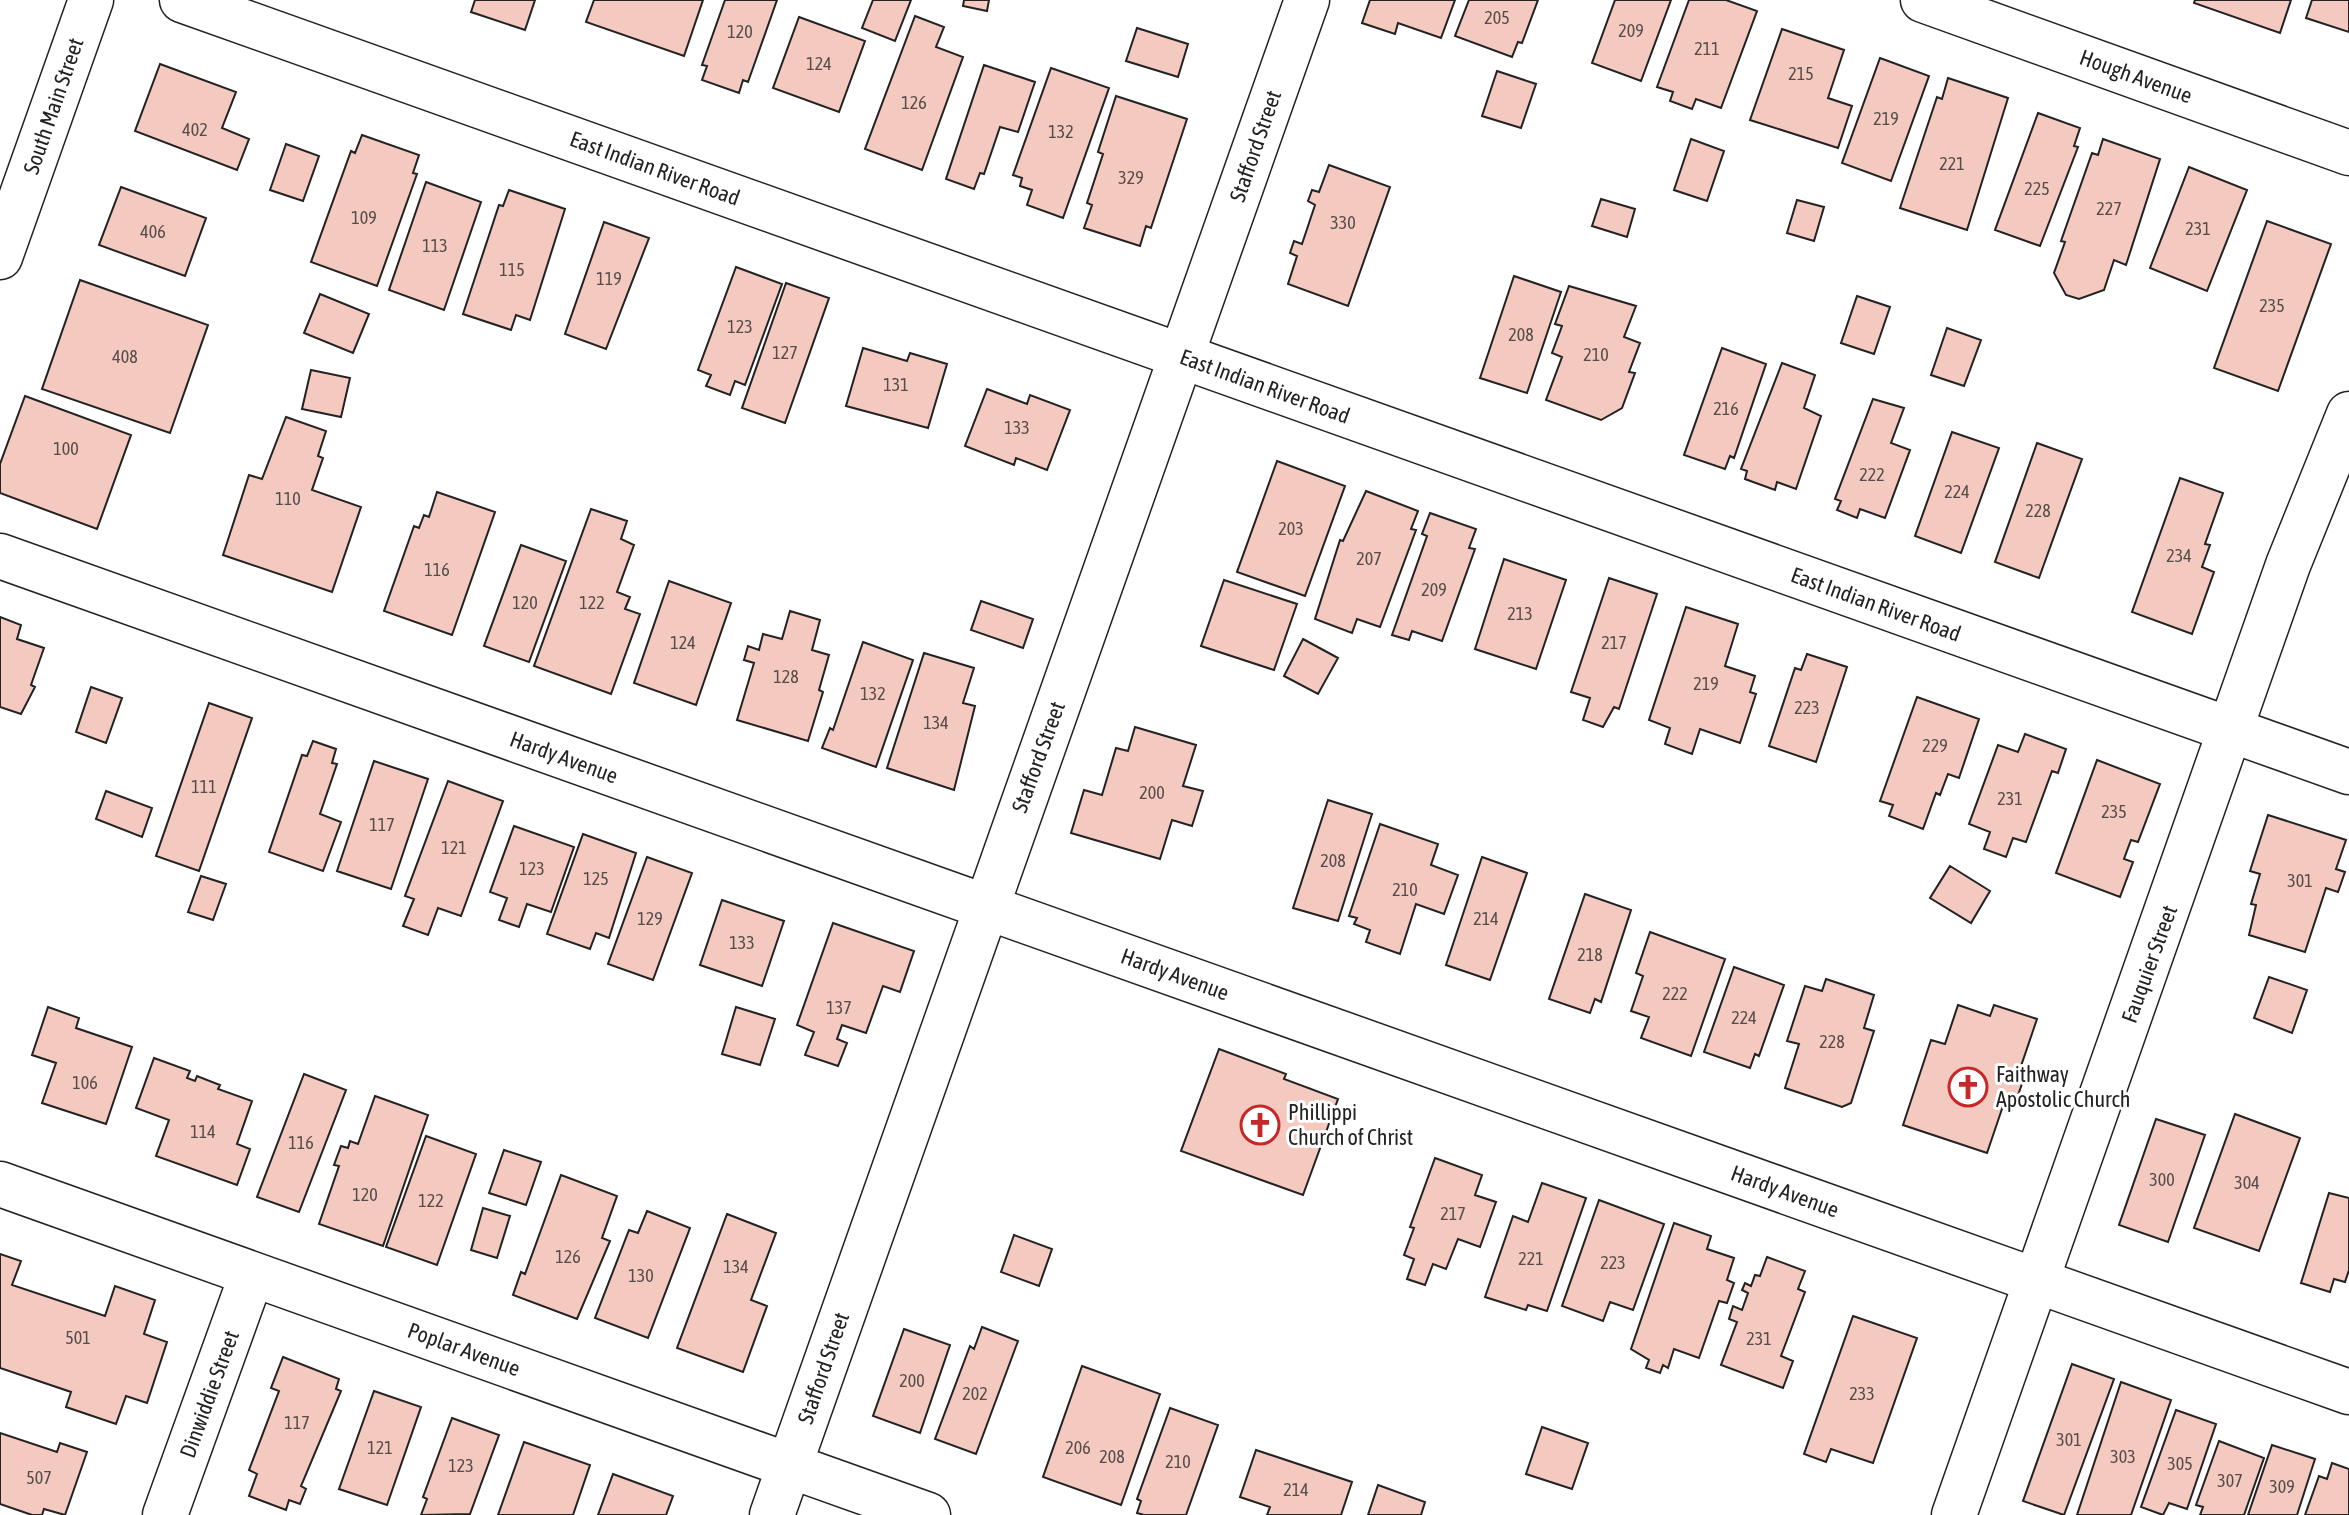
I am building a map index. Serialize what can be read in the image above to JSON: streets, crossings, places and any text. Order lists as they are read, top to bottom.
{
  "streets": {
    "street": [
      "Hough Avenue",
      "South Main Street",
      "Stafford Street",
      "East Indian River Road",
      "Hardy Avenue",
      "Fauquier Street",
      "Poplar Avenue",
      "Dinwiddie Street"
    ]
  },
  "crossings": [
    ["Stafford Street", "East Indian River Road"],
    ["Stafford Street", "Hardy Avenue"],
    ["Stafford Street", "Poplar Avenue"],
    ["East Indian River Road", "Fauquier Street"],
    ["Hardy Avenue", "Fauquier Street"],
    ["Poplar Avenue", "Dinwiddie Street"]
  ],
  "places": {
    "church": ["Faithway Apostolic Church", "Phillippi Church of Christ"]
  },
  "house_numbers": [
    "205",
    "209",
    "120",
    "211",
    "124",
    "215",
    "126",
    "219",
    "402",
    "132",
    "221",
    "329",
    "225",
    "227",
    "109",
    "330",
    "231",
    "406",
    "113",
    "115",
    "119",
    "235",
    "123",
    "208",
    "127",
    "210",
    "408",
    "131",
    "216",
    "133",
    "100",
    "222",
    "224",
    "110",
    "228",
    "203",
    "234",
    "207",
    "116",
    "209",
    "120",
    "122",
    "213",
    "124",
    "217",
    "128",
    "219",
    "132",
    "223",
    "134",
    "229",
    "111",
    "200",
    "231",
    "235",
    "117",
    "121",
    "208",
    "123",
    "125",
    "301",
    "210",
    "129",
    "214",
    "133",
    "218",
    "222",
    "137",
    "224",
    "228",
    "106",
    "114",
    "116",
    "300",
    "304",
    "120",
    "122",
    "217",
    "126",
    "221",
    "223",
    "134",
    "130",
    "501",
    "231",
    "200",
    "202",
    "233",
    "117",
    "301",
    "121",
    "206",
    "208",
    "303",
    "210",
    "305",
    "123",
    "507",
    "307",
    "309",
    "214"
  ]
}
